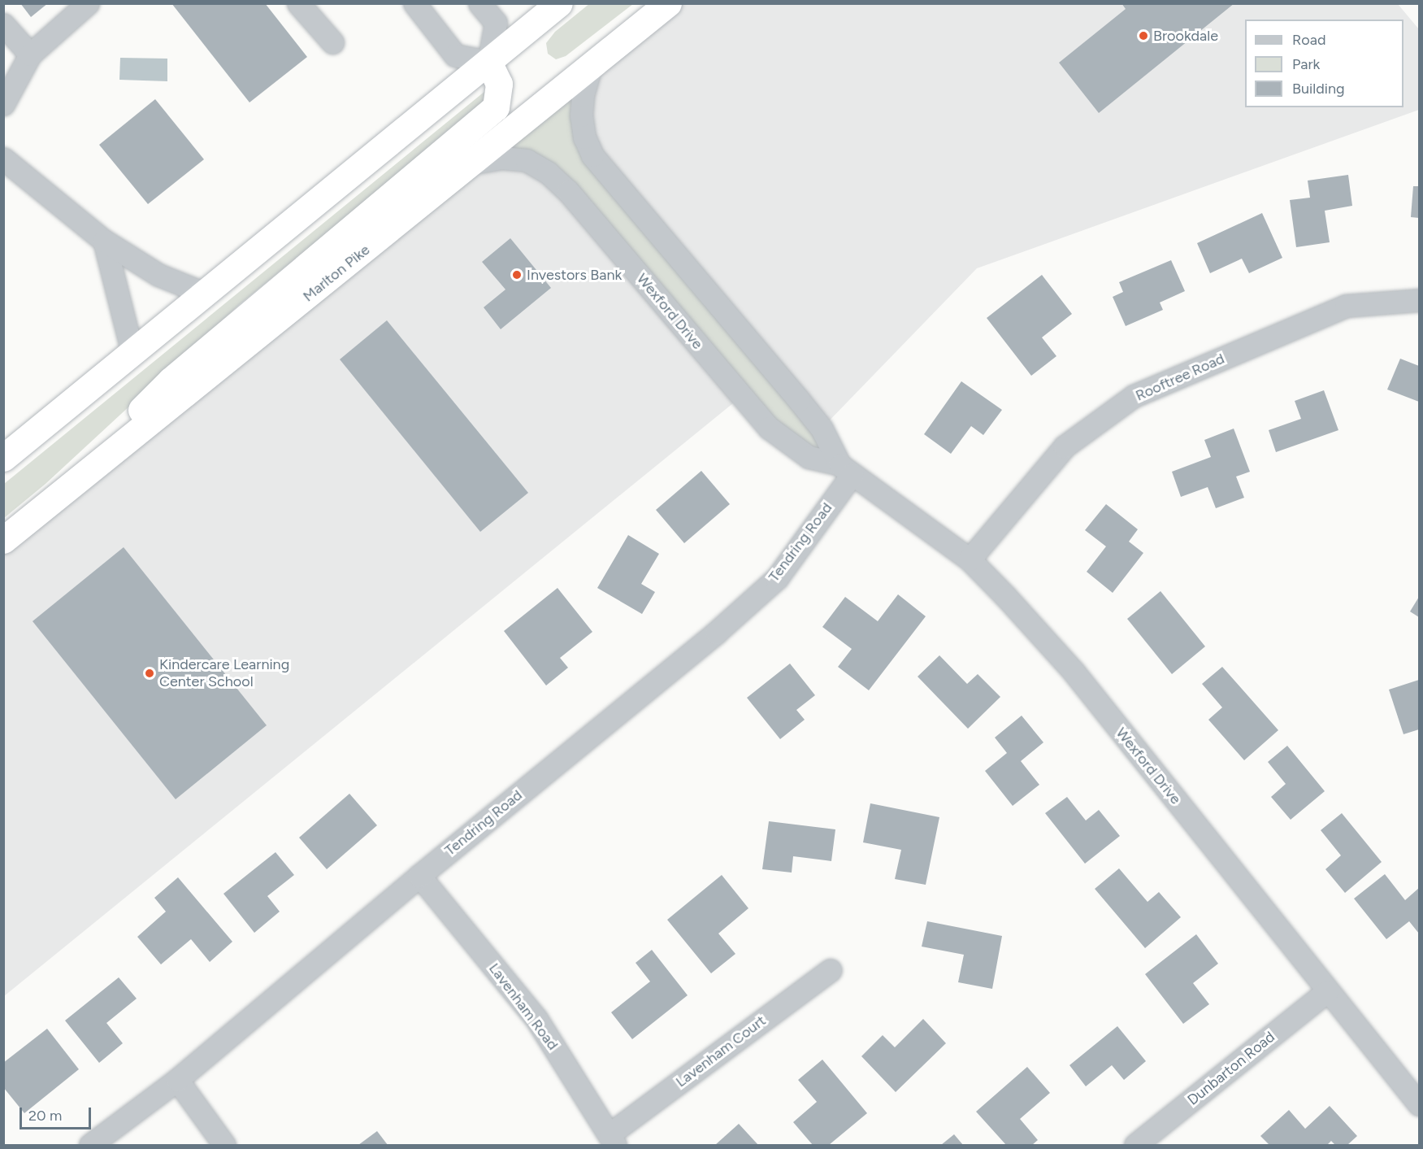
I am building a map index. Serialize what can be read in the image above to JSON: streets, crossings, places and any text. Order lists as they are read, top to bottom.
{
  "streets": {
    "highway": ["Marlton Pike"],
    "street": [
      "Wexford Drive",
      "Rooftree Road",
      "Tendring Road",
      "Lavenham Road",
      "Lavenham Court",
      "Dunbarton Road"
    ]
  },
  "crossings": [
    ["Marlton Pike", "Wexford Drive"],
    ["Wexford Drive", "Rooftree Road"],
    ["Wexford Drive", "Tendring Road"],
    ["Wexford Drive", "Dunbarton Road"],
    ["Tendring Road", "Lavenham Road"],
    ["Lavenham Road", "Lavenham Court"]
  ],
  "places": ["Brookdale", "Investors Bank", "Kindercare Learning Center School"],
  "legend": ["Road", "Park", "Building"],
  "scale_bar": "20 m"
}
